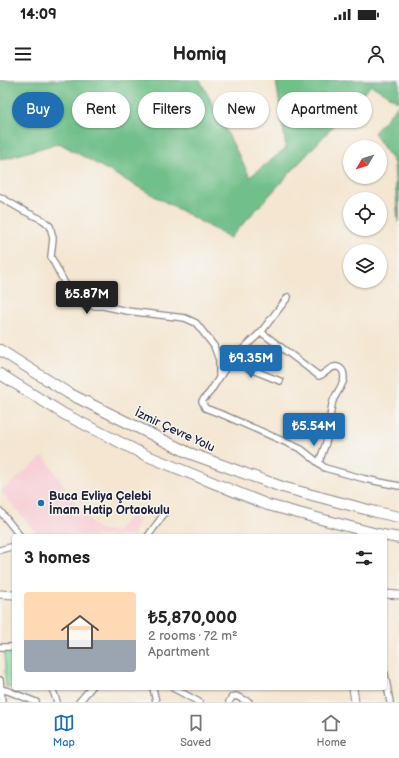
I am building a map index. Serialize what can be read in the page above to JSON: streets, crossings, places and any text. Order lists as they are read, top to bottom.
{
  "streets": {
    "highway": ["İzmir Çevre Yolu"]
  },
  "places": ["Buca Evliya Çelebi İmam Hatip Ortaokulu"],
  "north": "bottom left",
  "page": {
    "status": "14:09",
    "header": "Homiq",
    "chip": [
      "Buy",
      "Rent",
      "Filters",
      "New",
      "Apartment"
    ],
    "price": ["₺5.87M", "₺9.35M", "₺5.54M"],
    "heading": "3 homes",
    "list": [
      {
        "name": "₺5,870,000",
        "note": "2 rooms · 72 m² · Apartment"
      }
    ],
    "tabs": ["Map", "Saved", "Home"]
  }
}
